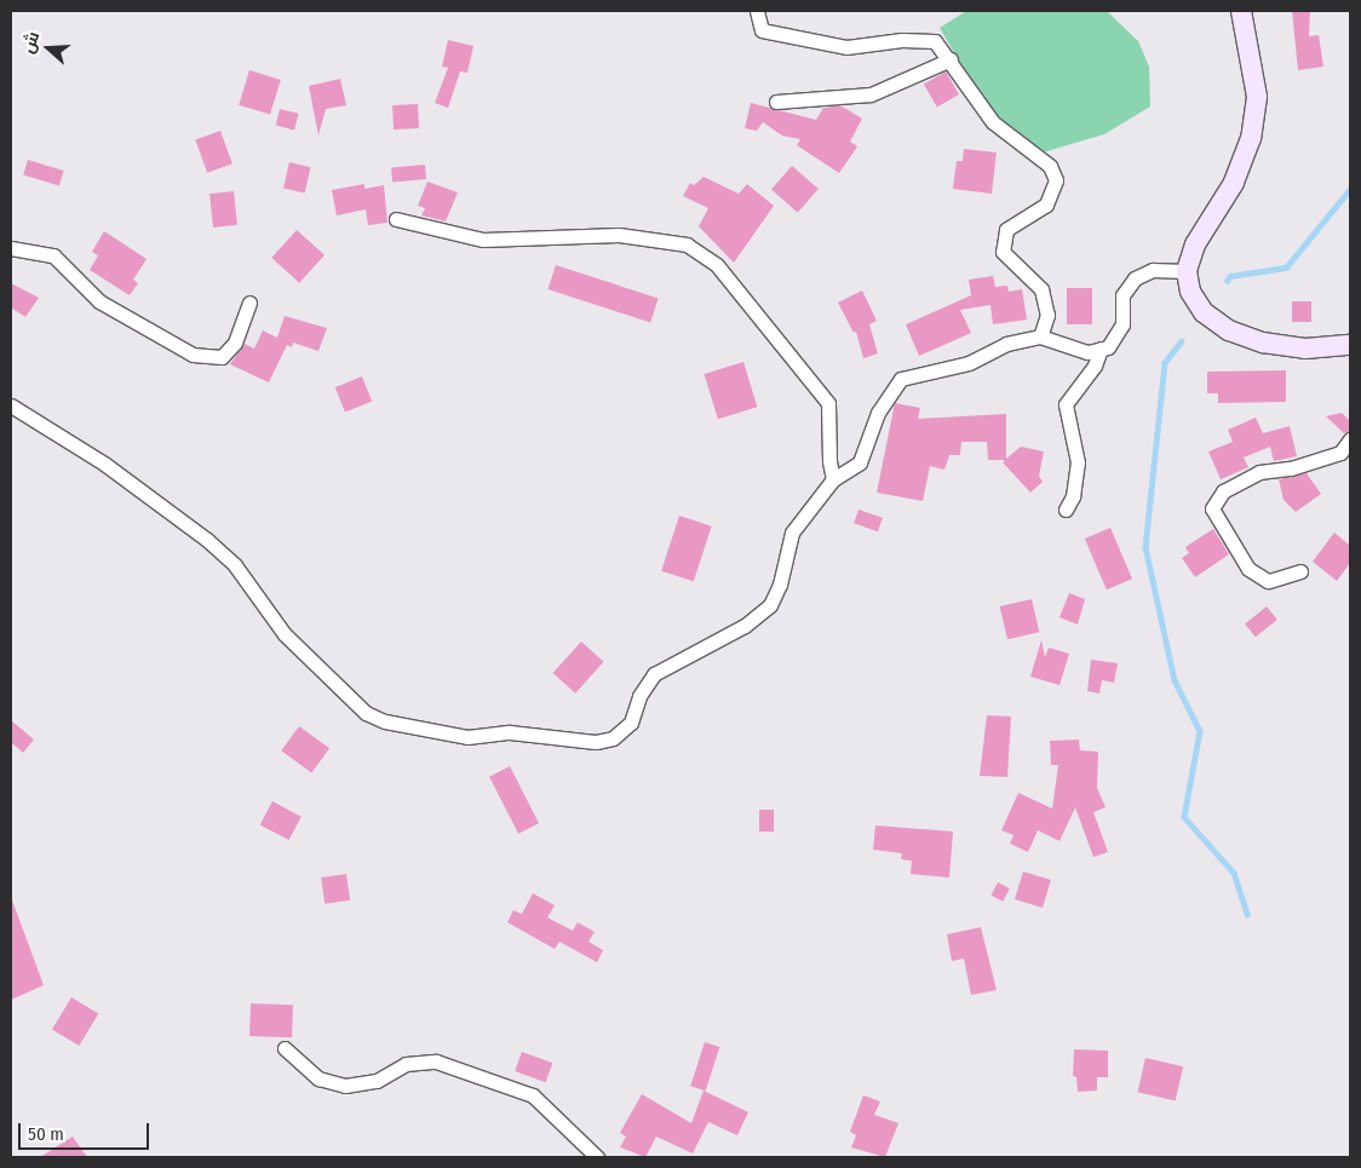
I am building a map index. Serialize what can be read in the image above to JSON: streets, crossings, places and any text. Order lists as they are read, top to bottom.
{
  "scale_bar": "50 m",
  "north": "left"
}
